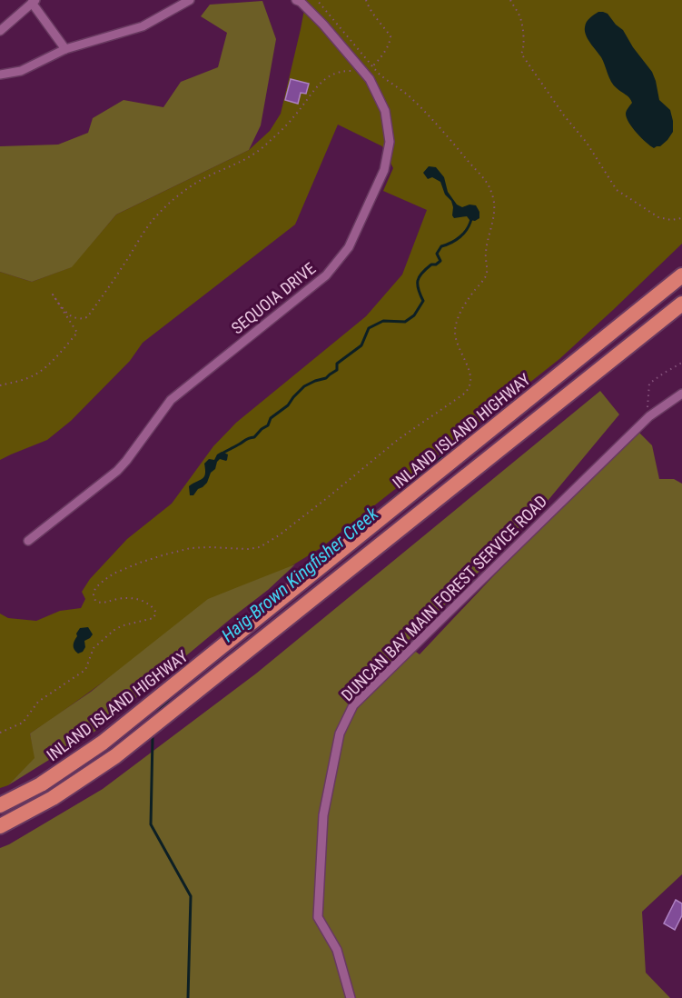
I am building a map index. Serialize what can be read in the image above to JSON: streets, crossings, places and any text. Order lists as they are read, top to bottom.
{
  "streets": {
    "highway": ["INLAND ISLAND HIGHWAY"],
    "street": ["SEQUOIA DRIVE", "DUNCAN BAY MAIN FOREST SERVICE ROAD"]
  },
  "water": ["Haig-Brown Kingfisher Creek"]
}
